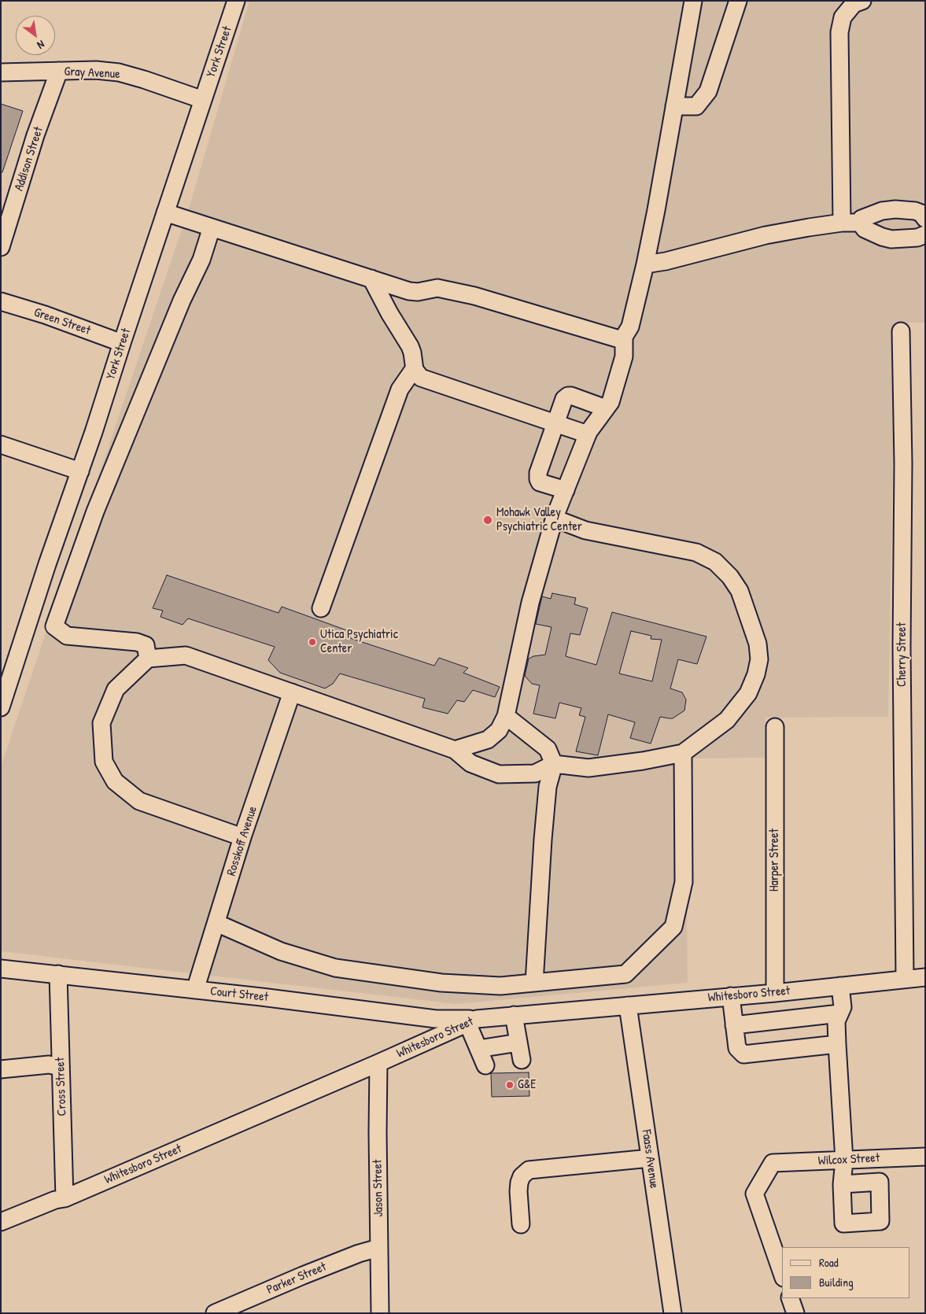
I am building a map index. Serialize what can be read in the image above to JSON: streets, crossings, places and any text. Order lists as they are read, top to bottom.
{
  "streets": {
    "street": [
      "York Street",
      "Gray Avenue",
      "Addison Street",
      "Green Street",
      "Cherry Street",
      "Rosskoff Avenue",
      "Harper Street",
      "Court Street",
      "Whitesboro Street",
      "Cross Street",
      "Faass Avenue",
      "Wilcox Street",
      "Jason Street",
      "Parker Street"
    ]
  },
  "crossings": [
    ["York Street", "Gray Avenue"],
    ["York Street", "Green Street"],
    ["Gray Avenue", "Addison Street"],
    ["Cherry Street", "Whitesboro Street"],
    ["Rosskoff Avenue", "Court Street"],
    ["Harper Street", "Whitesboro Street"],
    ["Court Street", "Whitesboro Street"],
    ["Court Street", "Cross Street"],
    ["Whitesboro Street", "Cross Street"],
    ["Whitesboro Street", "Faass Avenue"],
    ["Whitesboro Street", "Jason Street"],
    ["Jason Street", "Parker Street"]
  ],
  "places": ["Mohawk Valley Psychiatric Center", "Utica Psychiatric Center", "G&E"],
  "legend": ["Road", "Building"],
  "north": "bottom right"
}
